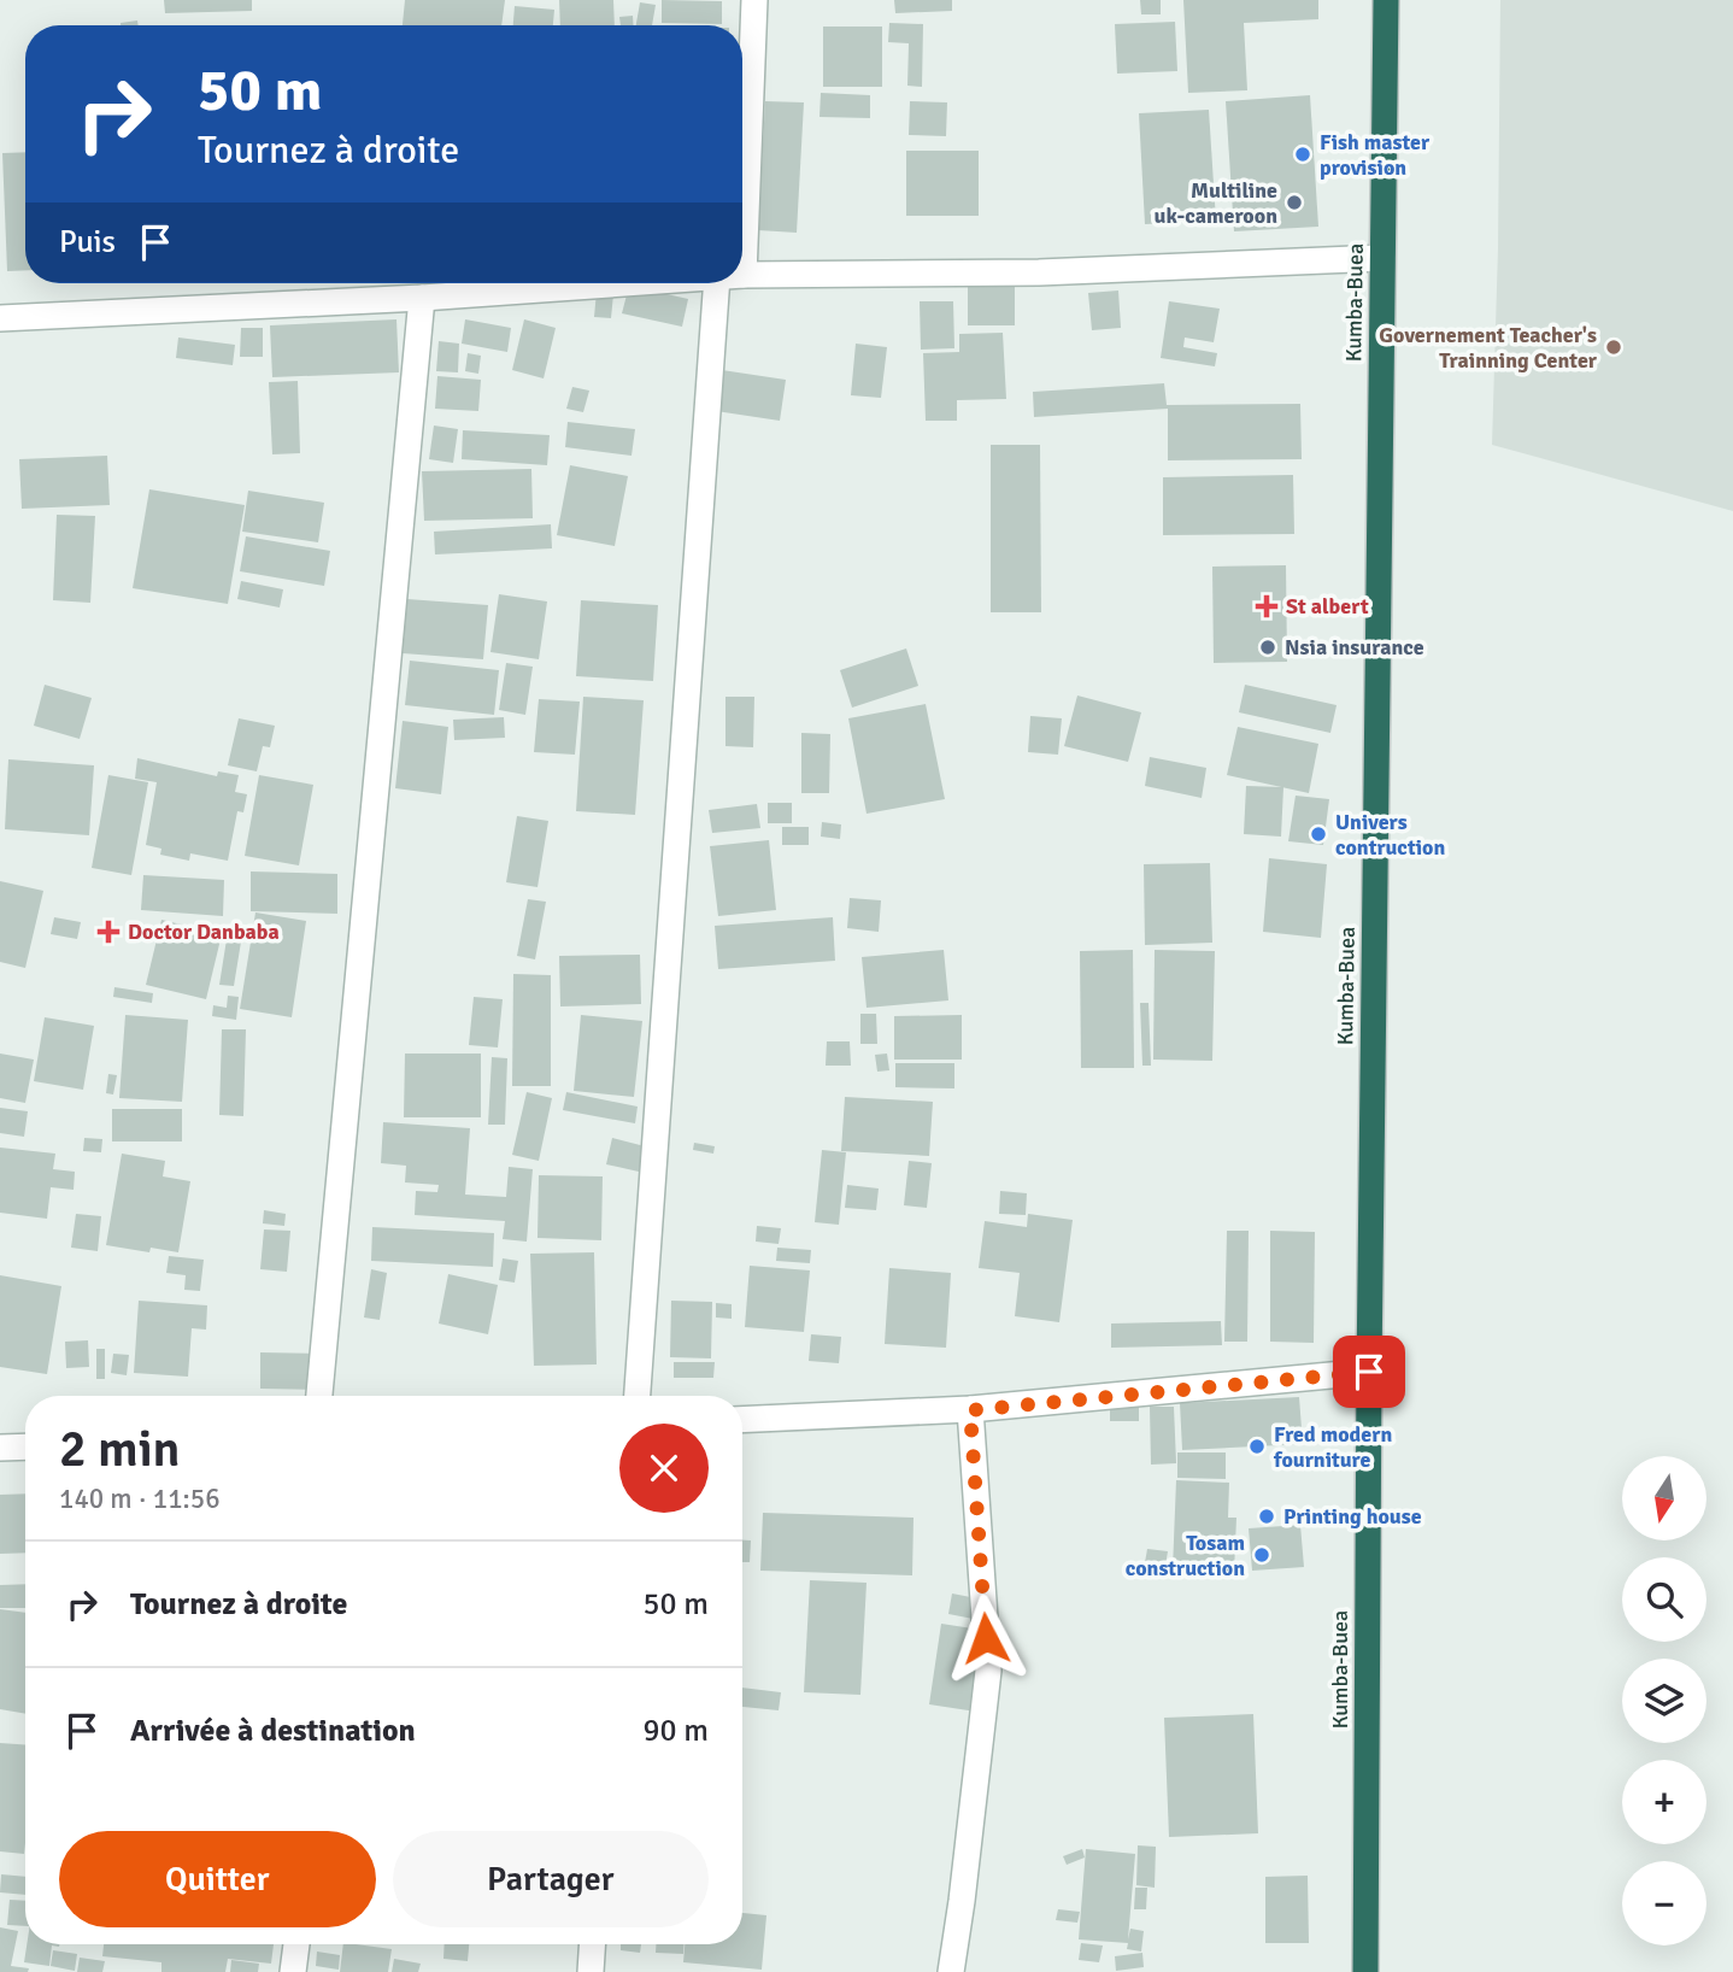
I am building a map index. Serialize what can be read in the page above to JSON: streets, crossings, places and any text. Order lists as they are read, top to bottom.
{
  "streets": {
    "highway": ["Kumba-Buea"]
  },
  "places": {
    "other": [
      "Fish master provision",
      "Multiline uk-cameroon",
      "Governement Teacher's Trainning Center",
      "Nsia insurance",
      "Univers contruction",
      "Fred modern fourniture",
      "Printing house",
      "Tosam construction"
    ],
    "health": ["St albert", "Doctor Danbaba"]
  },
  "north": "bottom",
  "page": {
    "turn": ["50 m", "Tournez à droite"],
    "then": "Puis",
    "heading": ["2 min", "140 m · 11:56"],
    "map_buttons": ["+", "−"],
    "list": [
      {
        "name": "Tournez à droite",
        "value": "50 m"
      },
      {
        "name": "Arrivée à destination",
        "value": "90 m"
      }
    ],
    "buttons": ["Quitter", "Partager"]
  }
}
